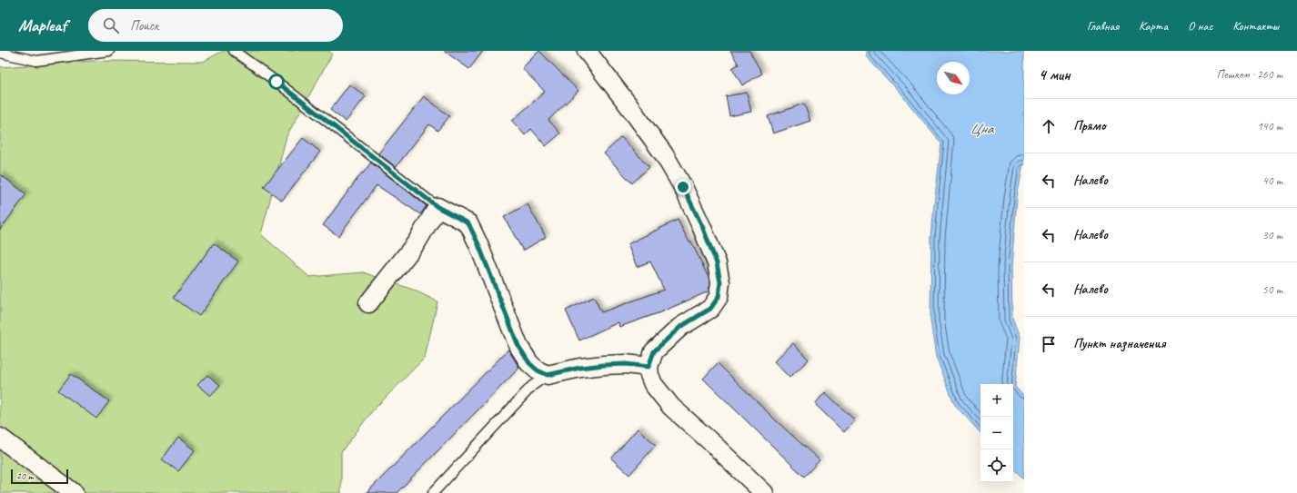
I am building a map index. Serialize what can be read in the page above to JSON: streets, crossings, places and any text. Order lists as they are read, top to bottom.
{
  "water": ["Цна"],
  "scale_bar": "20 m",
  "north": "bottom right",
  "page": {
    "header": "Mapleaf",
    "search": "Поиск",
    "nav": [
      "Главная",
      "Карта",
      "О нас",
      "Контакты"
    ],
    "heading": ["4 мин", "Пешком · 260 m"],
    "list": [
      ["Прямо", "140 m"],
      ["Налево", "40 m"],
      ["Налево", "30 m"],
      ["Налево", "50 m"],
      "Пункт назначения"
    ],
    "map_buttons": ["+", "−"],
    "scale": "20 m"
  }
}
